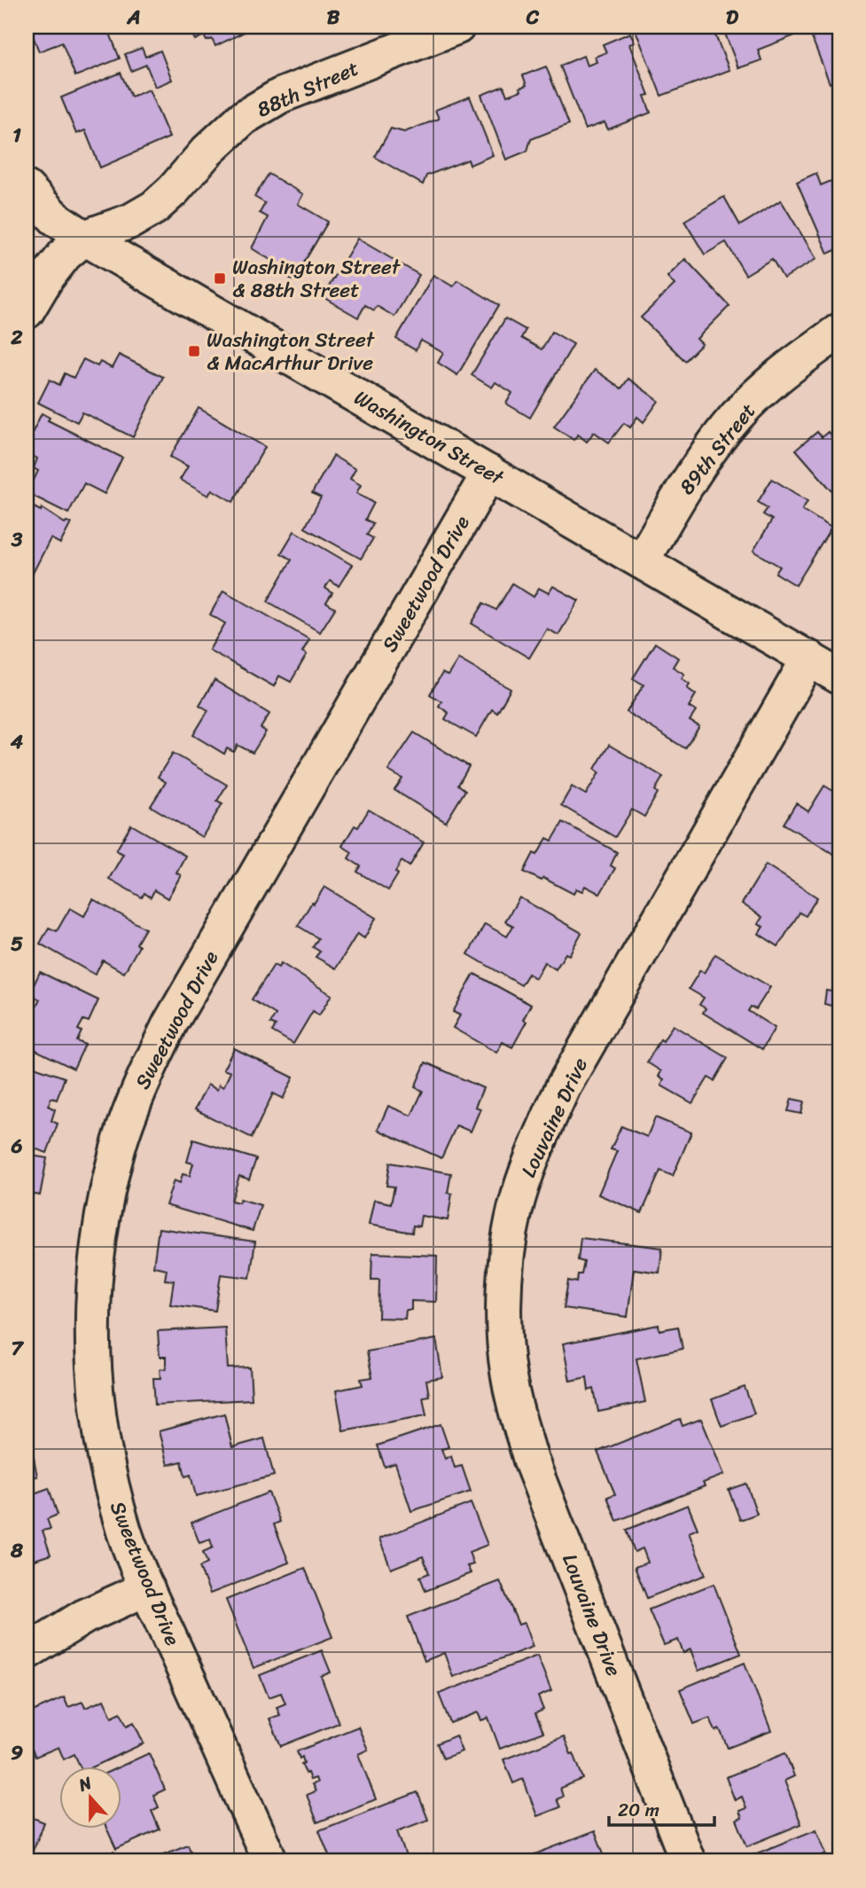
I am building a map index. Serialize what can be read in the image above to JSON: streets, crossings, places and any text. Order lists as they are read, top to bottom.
{
  "streets": {
    "street": [
      "88th Street",
      "Washington Street",
      "89th Street",
      "Sweetwood Drive",
      "Louvaine Drive"
    ]
  },
  "crossings": [
    ["88th Street", "Washington Street"],
    ["Washington Street", "89th Street"],
    ["Washington Street", "Sweetwood Drive"],
    ["Washington Street", "Louvaine Drive"]
  ],
  "places": {
    "transit": ["Washington Street & 88th Street", "Washington Street & MacArthur Drive"]
  },
  "scale_bar": "20 m",
  "north": "top",
  "grid": {
    "columns": [
      "A",
      "B",
      "C",
      "D"
    ],
    "rows": [
      "1",
      "2",
      "3",
      "4",
      "5",
      "6",
      "7",
      "8",
      "9"
    ]
  }
}
